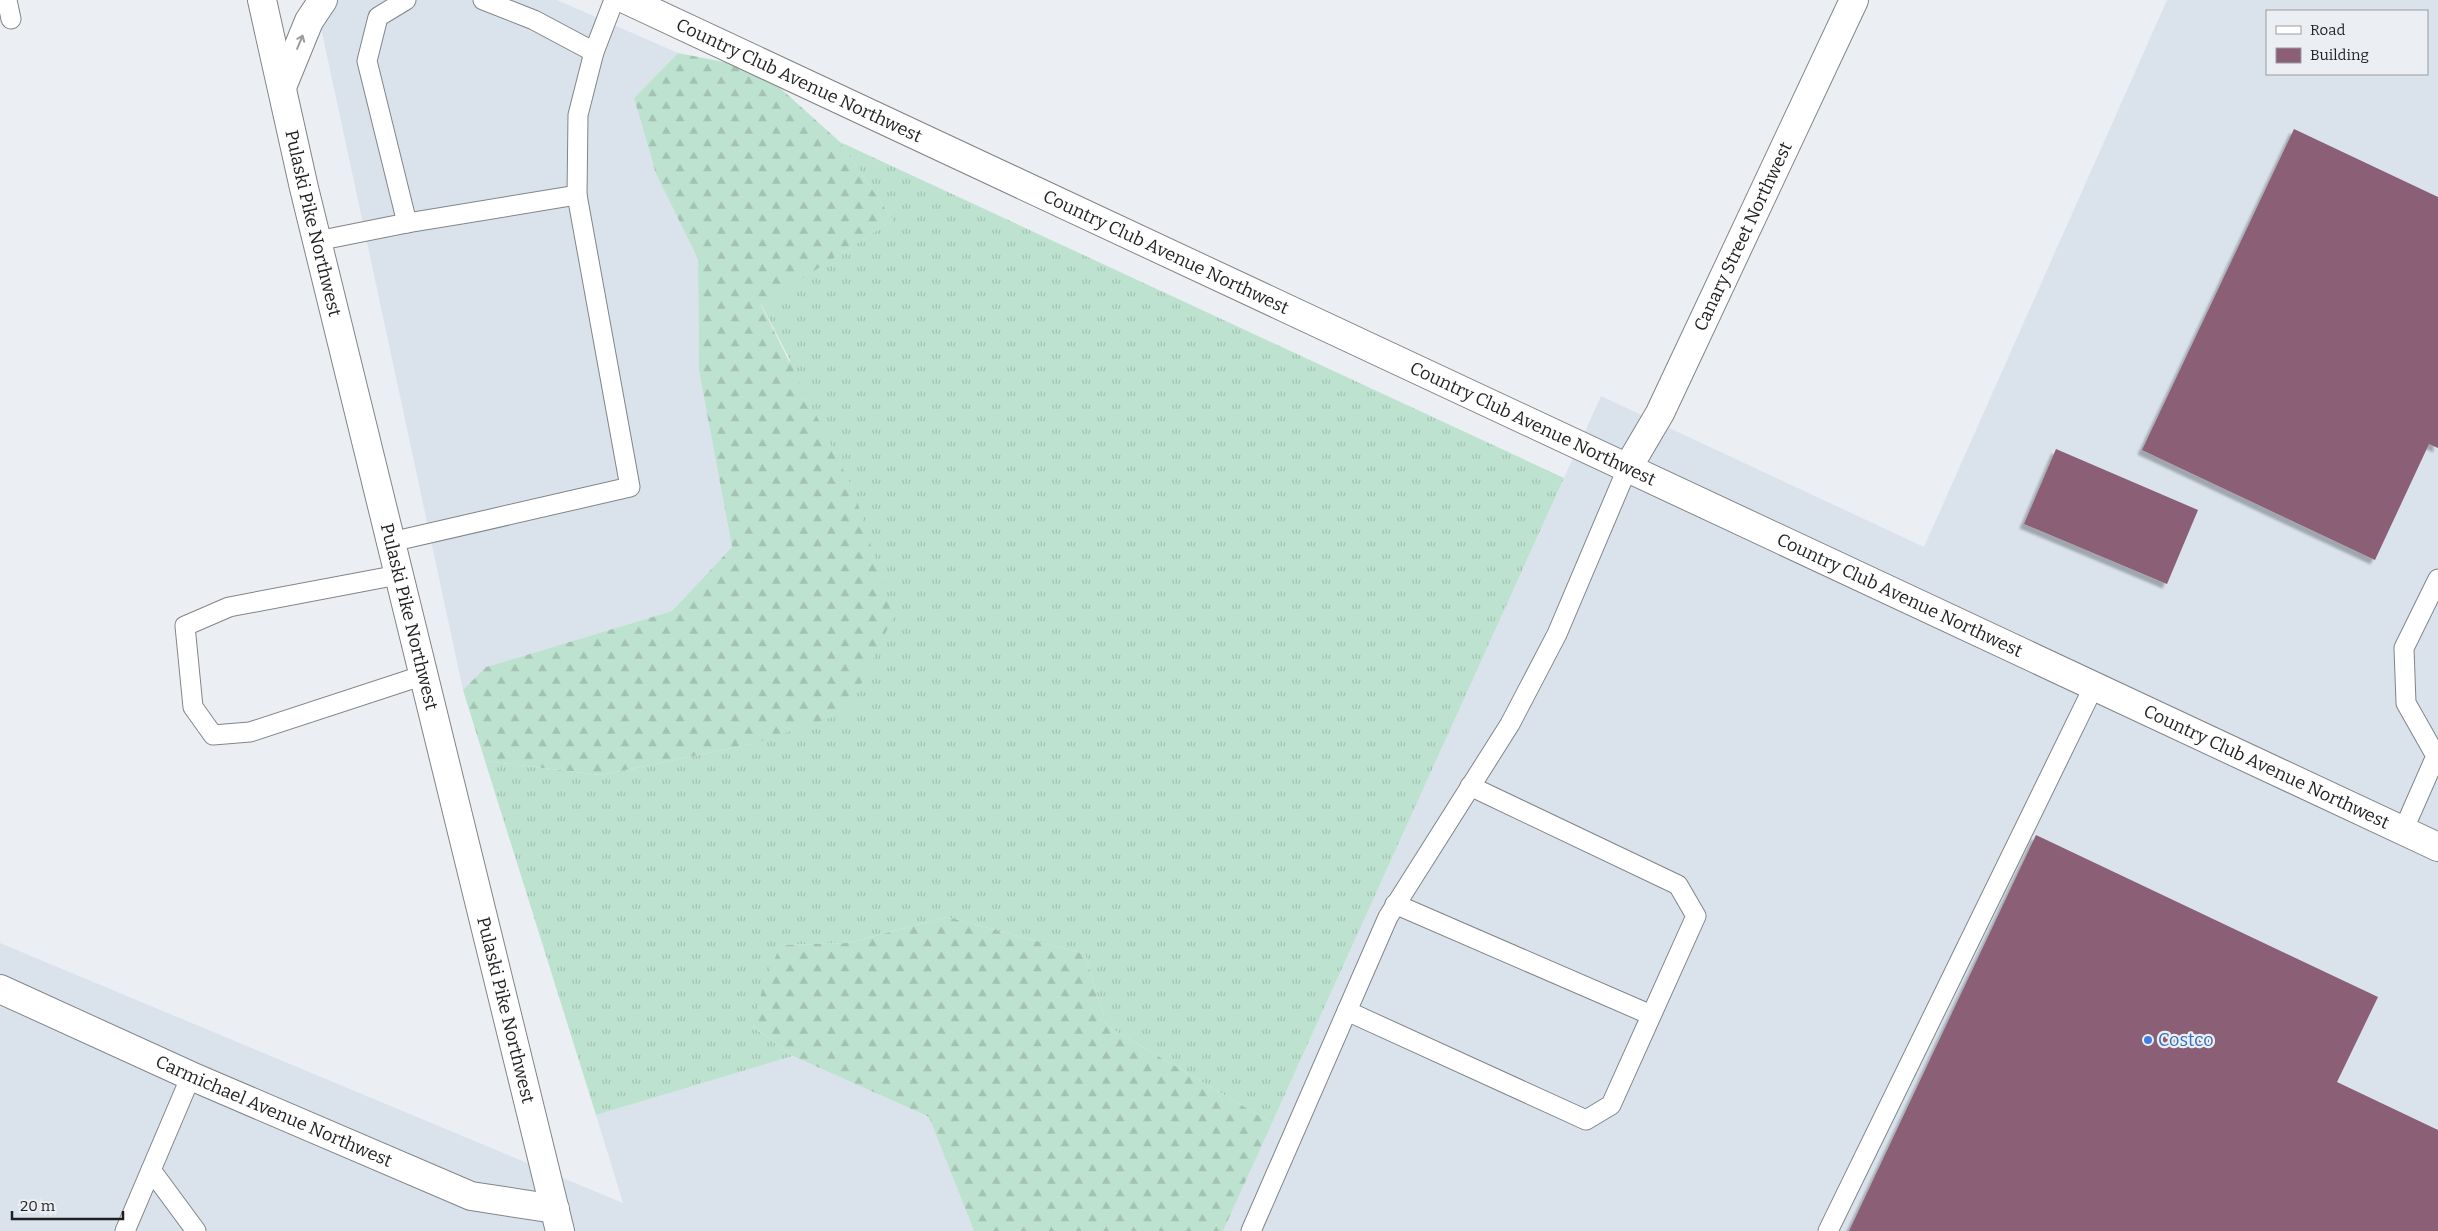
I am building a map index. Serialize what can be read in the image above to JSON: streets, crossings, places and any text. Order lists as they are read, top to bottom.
{
  "streets": {
    "street": [
      "Country Club Avenue Northwest",
      "Pulaski Pike Northwest",
      "Canary Street Northwest",
      "Carmichael Avenue Northwest"
    ]
  },
  "crossings": [
    ["Country Club Avenue Northwest", "Canary Street Northwest"],
    ["Pulaski Pike Northwest", "Carmichael Avenue Northwest"]
  ],
  "places": ["Costco"],
  "legend": ["Road", "Building"],
  "scale_bar": "20 m"
}
